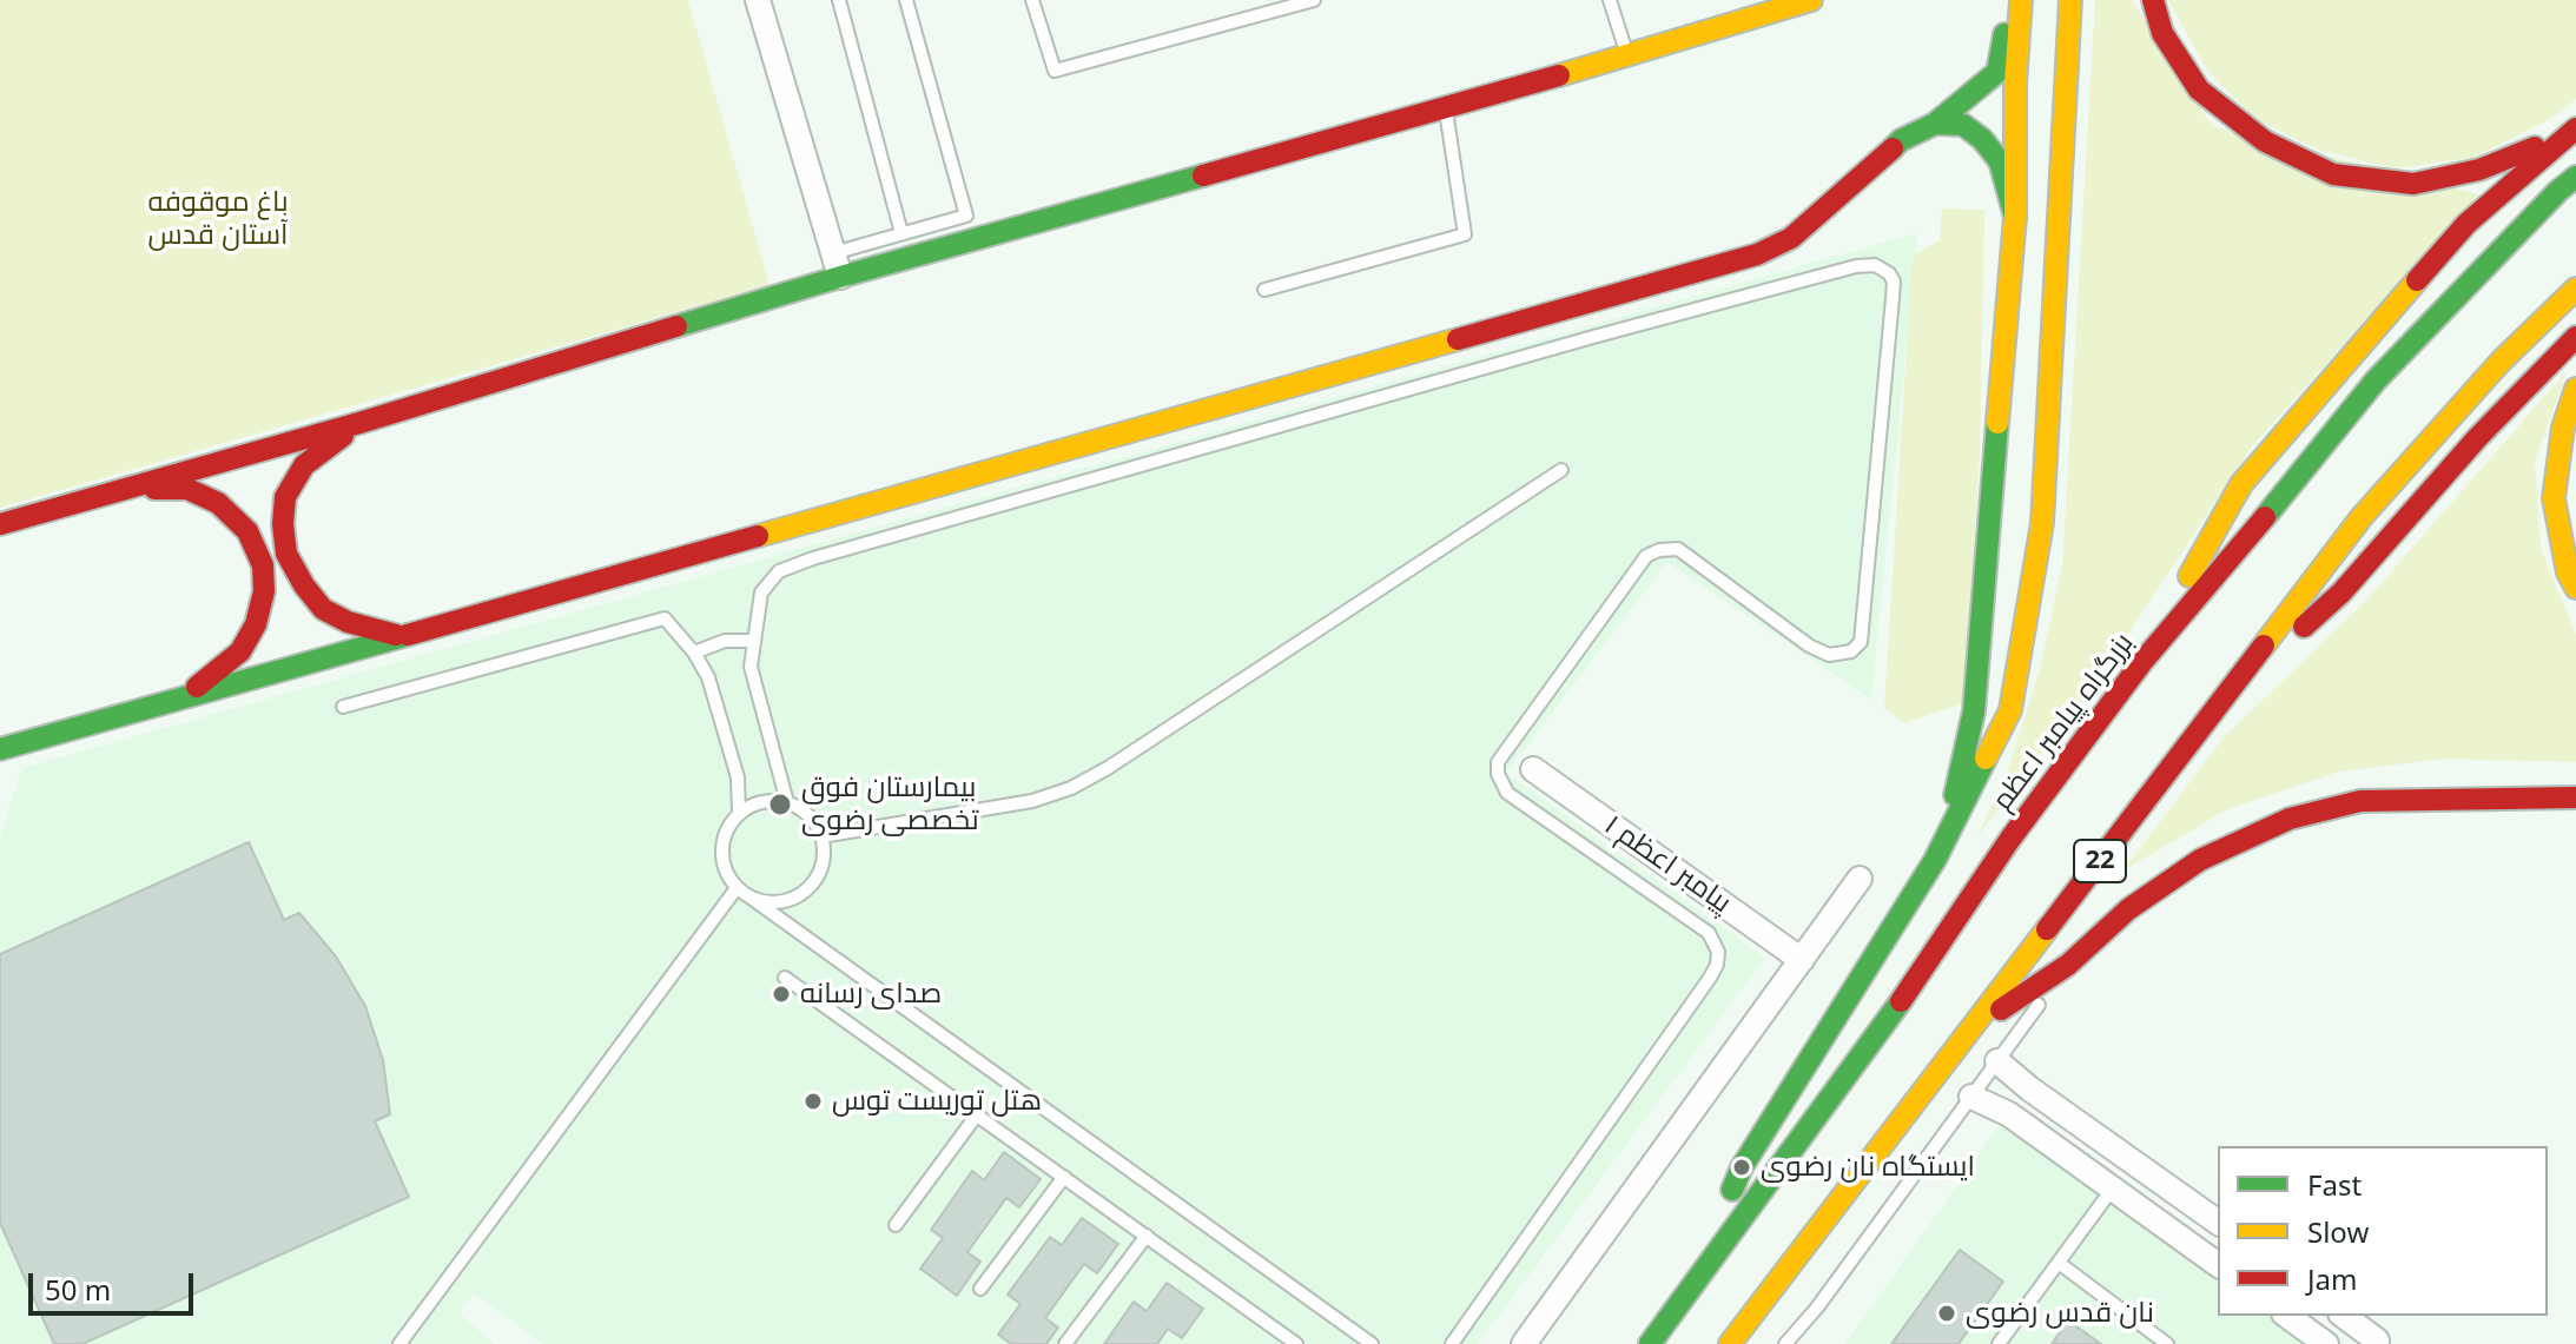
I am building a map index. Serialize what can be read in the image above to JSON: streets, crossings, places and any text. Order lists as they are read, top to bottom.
{
  "streets": {
    "main road": ["بزرگراه پیامبر اعظم", "22"],
    "street": ["پیامبر اعظم ۱"]
  },
  "parks": ["باغ موقوفه آستان قدس"],
  "places": [
    "بیمارستان فوق تخصصی رضوی",
    "صدای رسانه",
    "هتل توریست توس",
    "ایستگاه نان رضوی",
    "نان قدس رضوی"
  ],
  "legend": ["Fast", "Slow", "Jam"],
  "scale_bar": "50 m"
}
